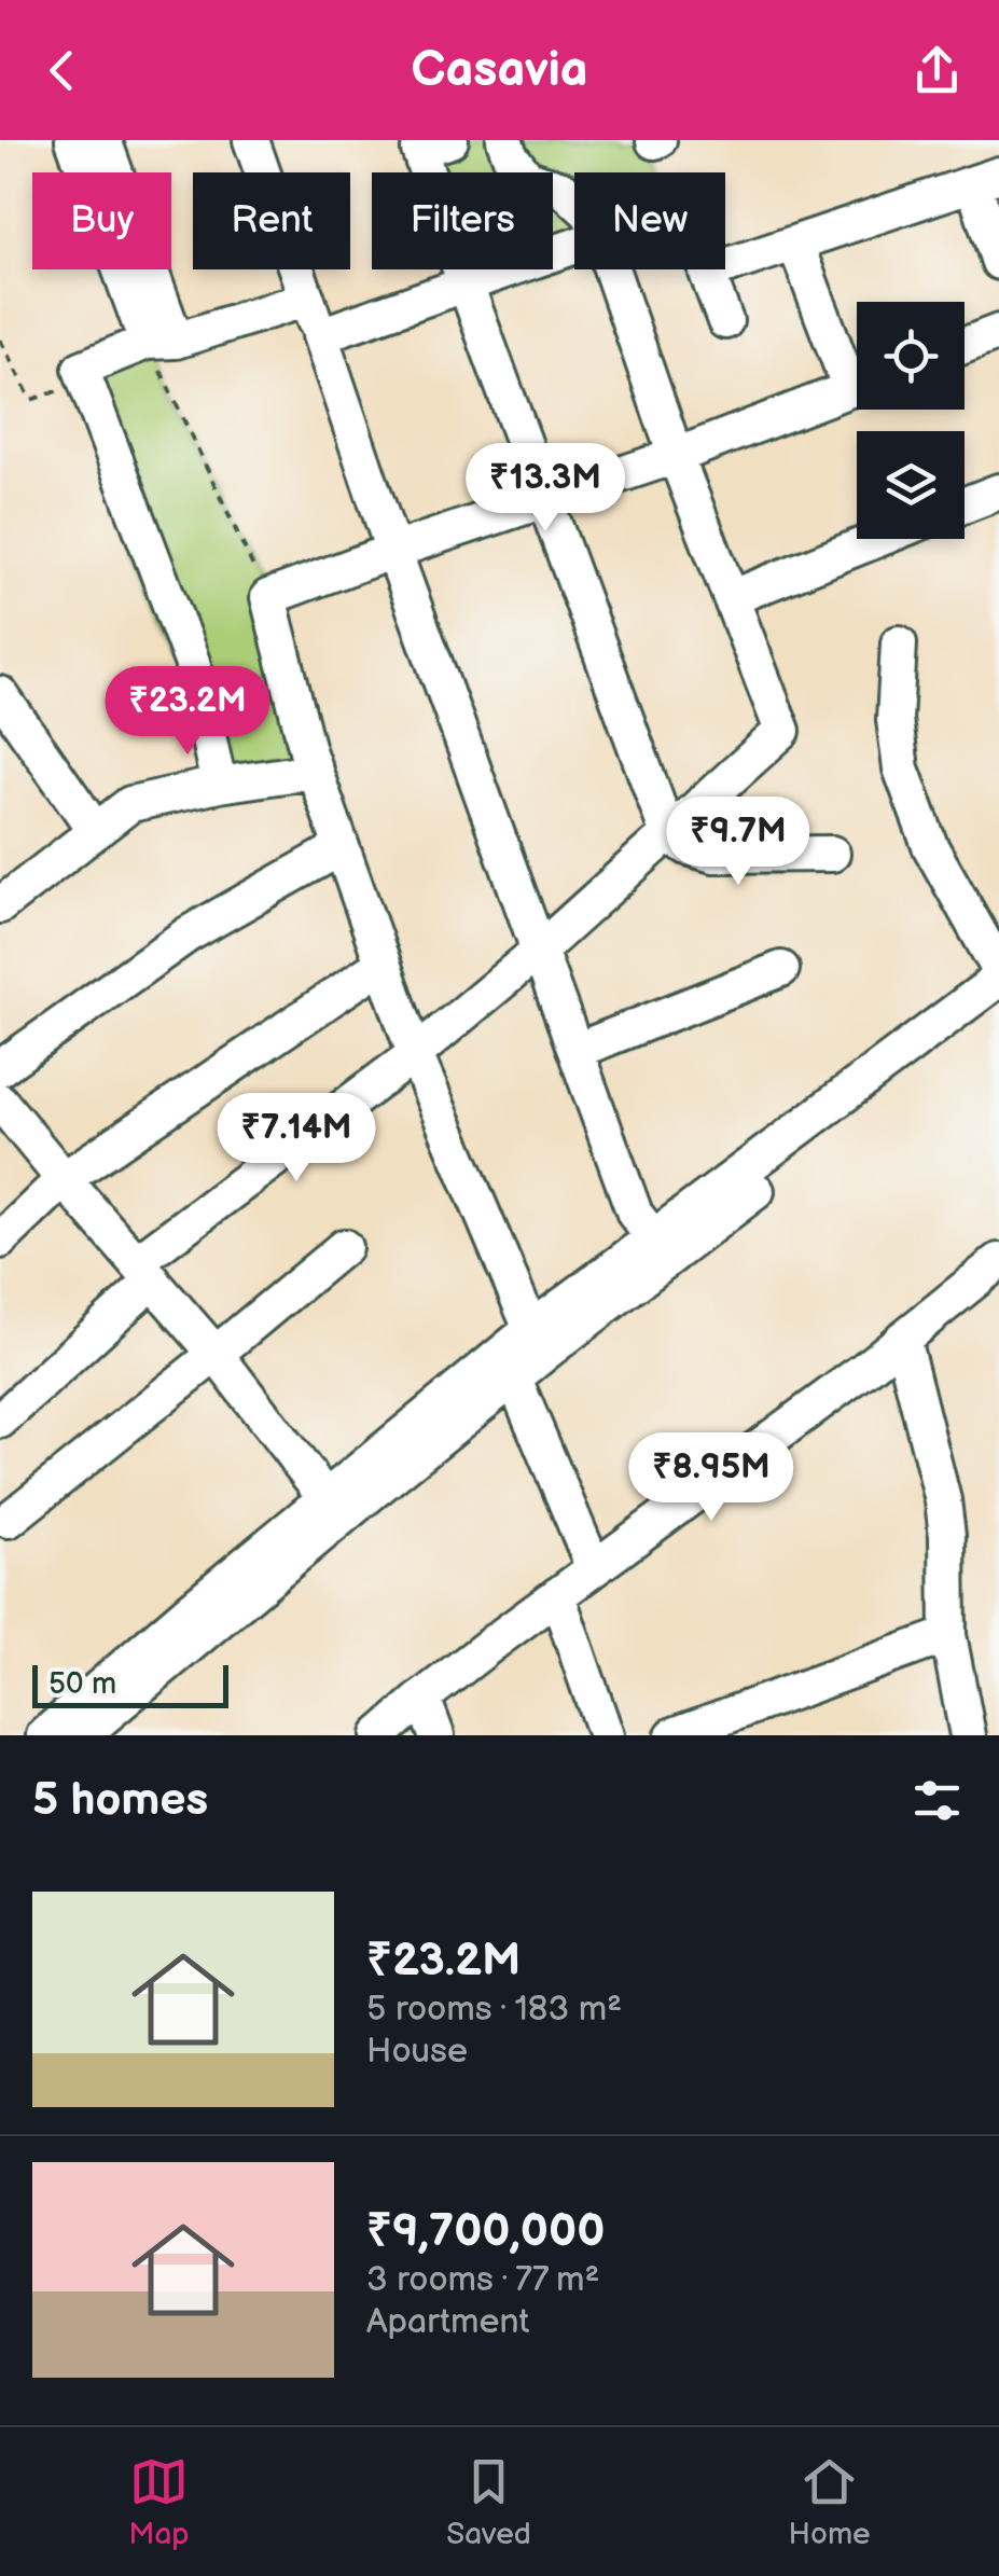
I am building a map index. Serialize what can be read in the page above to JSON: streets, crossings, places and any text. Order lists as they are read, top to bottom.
{
  "scale_bar": "50 m",
  "page": {
    "header": "Casavia",
    "chip": [
      "Buy",
      "Rent",
      "Filters",
      "New"
    ],
    "price": [
      "₹13.3M",
      "₹23.2M",
      "₹9.7M",
      "₹7.14M",
      "₹8.95M"
    ],
    "scale": "50 m",
    "heading": "5 homes",
    "list": [
      {
        "name": "₹23.2M",
        "note": "5 rooms · 183 m² · House"
      },
      {
        "name": "₹9,700,000",
        "note": "3 rooms · 77 m² · Apartment"
      }
    ],
    "tabs": ["Map", "Saved", "Home"]
  }
}
